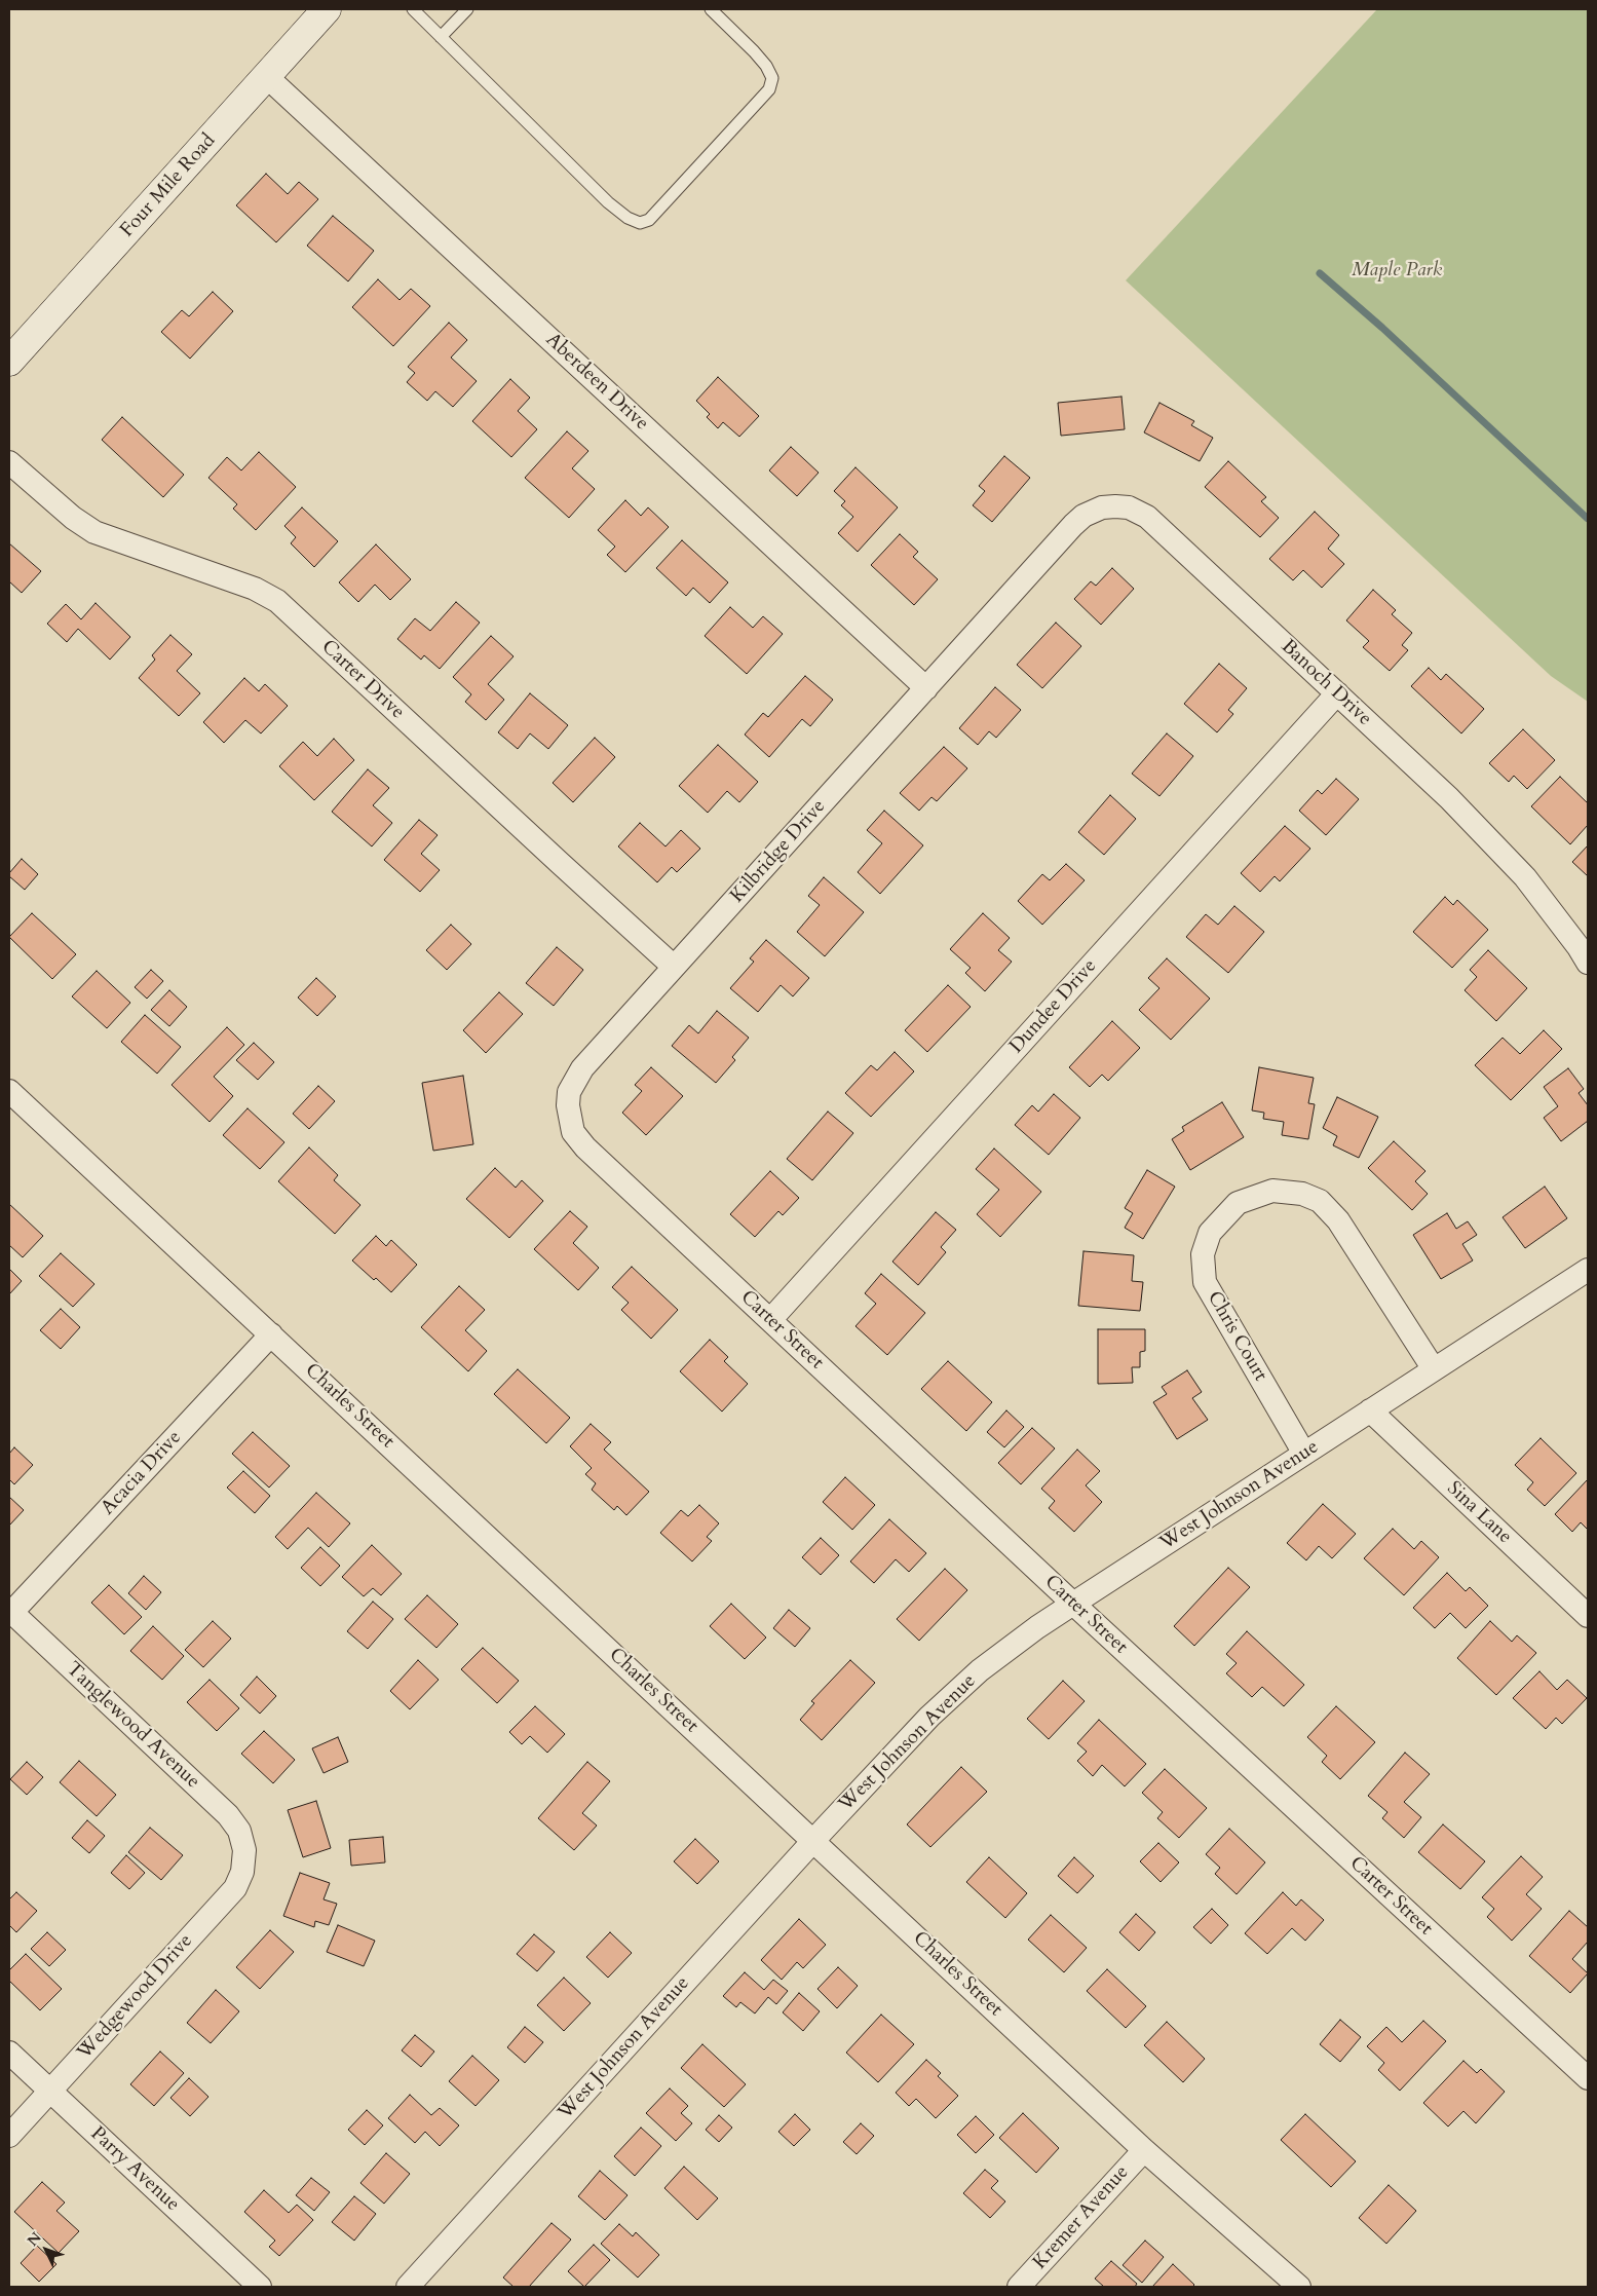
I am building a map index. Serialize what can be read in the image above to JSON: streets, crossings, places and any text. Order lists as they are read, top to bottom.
{
  "streets": {
    "main road": ["Four Mile Road"],
    "street": [
      "Aberdeen Drive",
      "Carter Drive",
      "Banoch Drive",
      "Kilbridge Drive",
      "Dundee Drive",
      "Carter Street",
      "Chris Court",
      "Charles Street",
      "Acacia Drive",
      "West Johnson Avenue",
      "Sina Lane",
      "Tanglewood Avenue",
      "Wedgewood Drive",
      "Parry Avenue",
      "Kremer Avenue"
    ]
  },
  "crossings": [
    ["Four Mile Road", "Aberdeen Drive"],
    ["Aberdeen Drive", "Kilbridge Drive"],
    ["Carter Drive", "Kilbridge Drive"],
    ["Banoch Drive", "Kilbridge Drive"],
    ["Banoch Drive", "Dundee Drive"],
    ["Kilbridge Drive", "Carter Street"],
    ["Dundee Drive", "Carter Street"],
    ["Carter Street", "West Johnson Avenue"],
    ["Chris Court", "West Johnson Avenue"],
    ["Charles Street", "Acacia Drive"],
    ["Charles Street", "West Johnson Avenue"],
    ["Charles Street", "Kremer Avenue"],
    ["Acacia Drive", "Tanglewood Avenue"],
    ["West Johnson Avenue", "Sina Lane"],
    ["Tanglewood Avenue", "Wedgewood Drive"],
    ["Wedgewood Drive", "Parry Avenue"]
  ],
  "parks": ["Maple Park"],
  "north": "top left"
}
